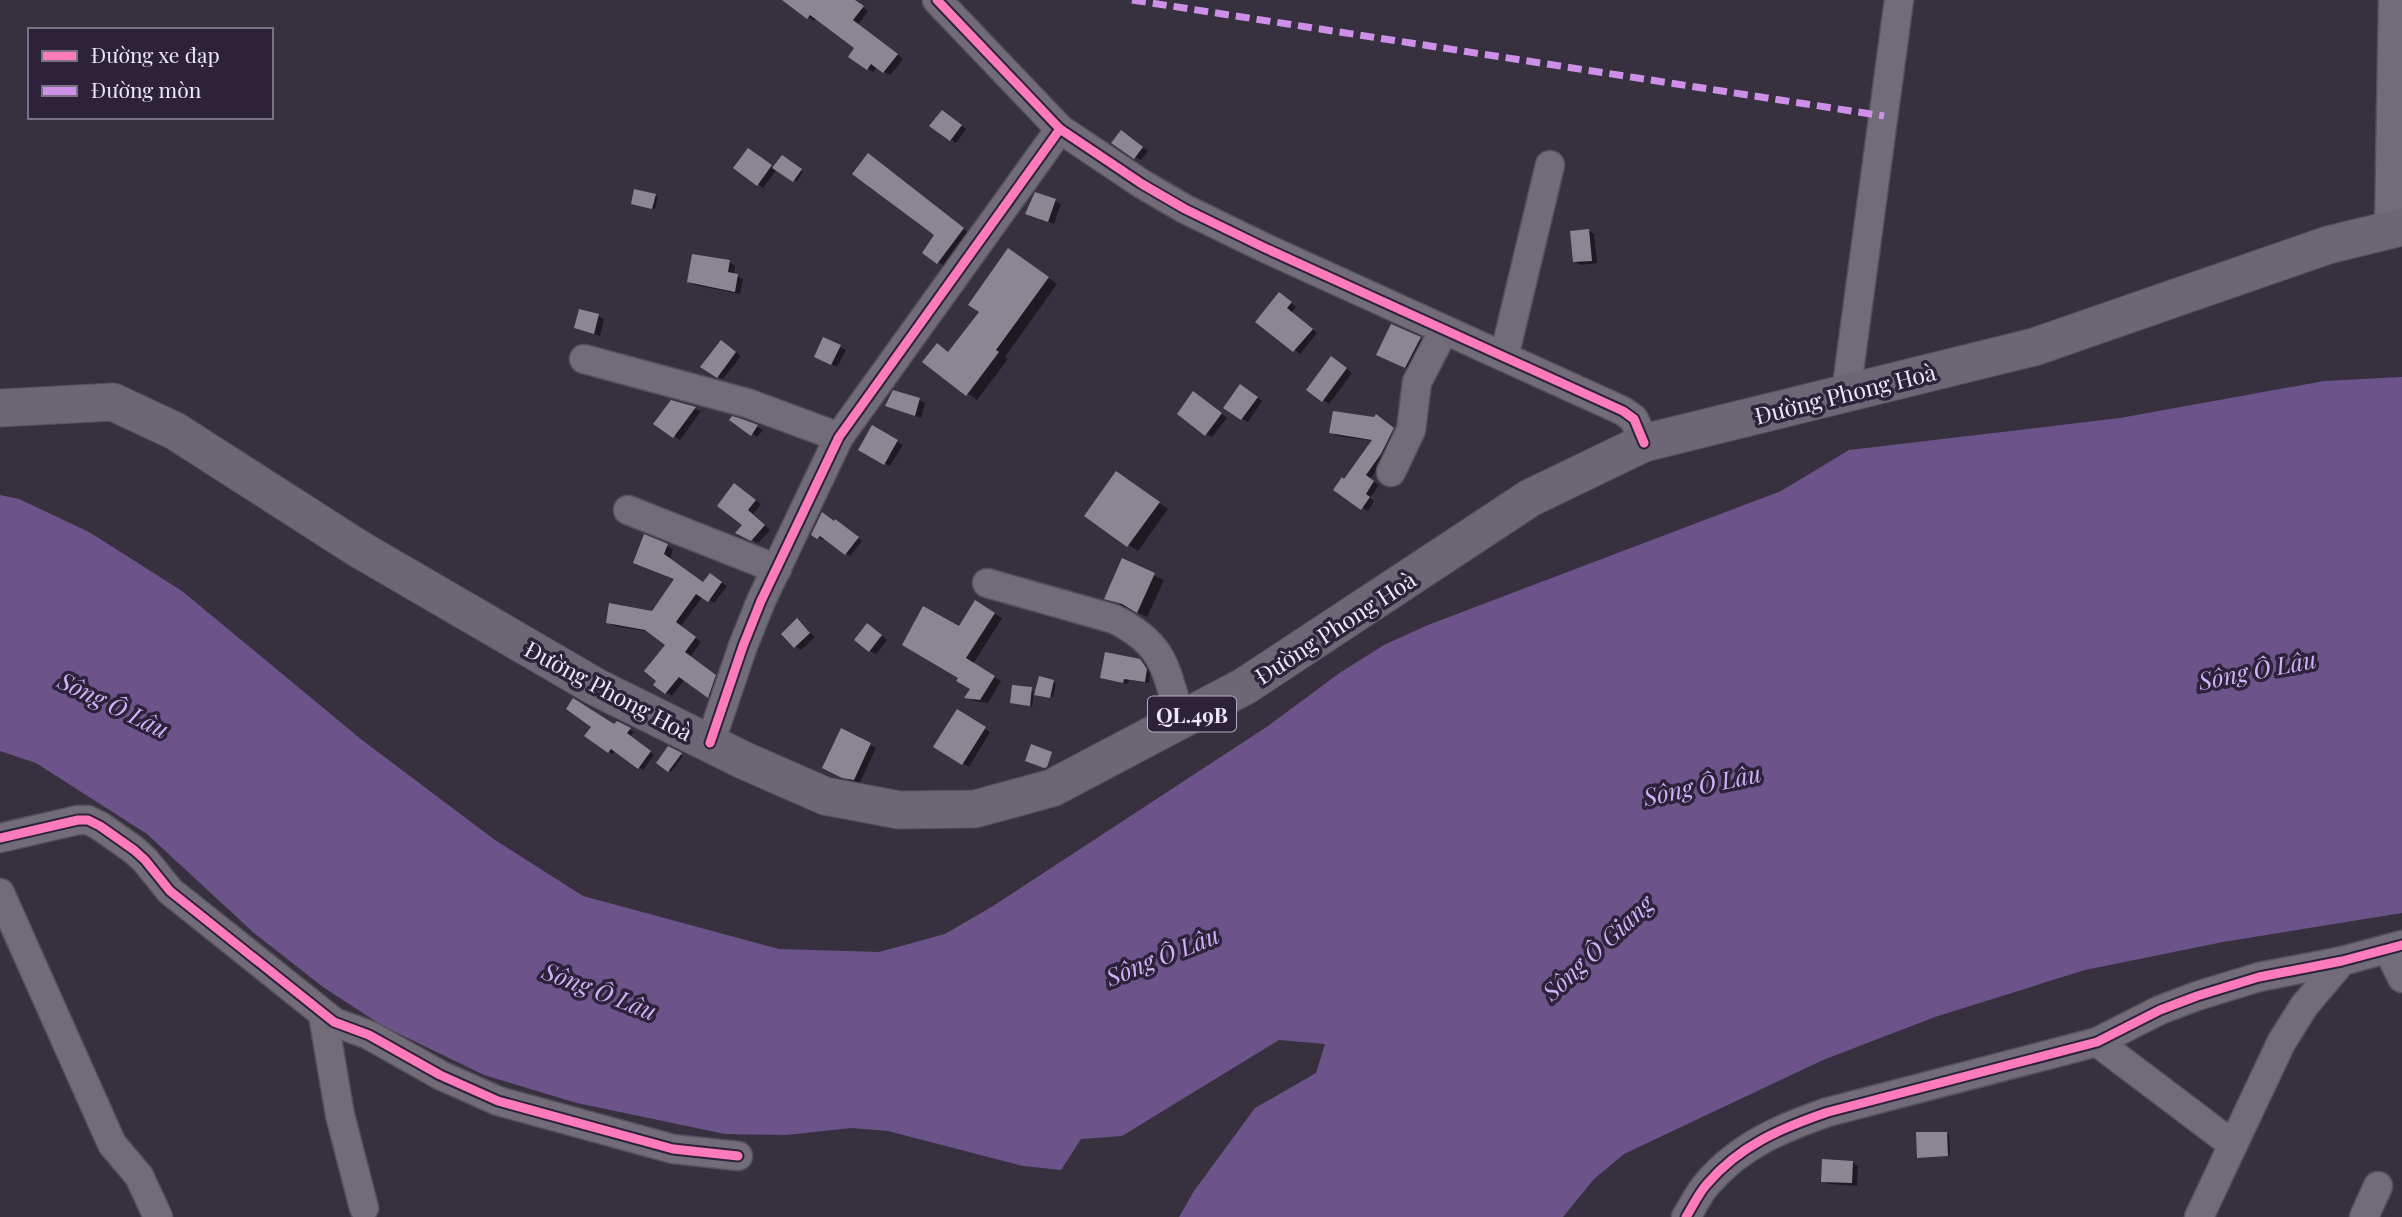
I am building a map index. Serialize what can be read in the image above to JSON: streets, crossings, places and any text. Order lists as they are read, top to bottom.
{
  "streets": {
    "main road": ["Đường Phong Hoà", "QL.49B"]
  },
  "water": ["Sông Ô Lâu", "Sông Ô Giang"],
  "legend": ["Đường xe đạp", "Đường mòn"]
}
